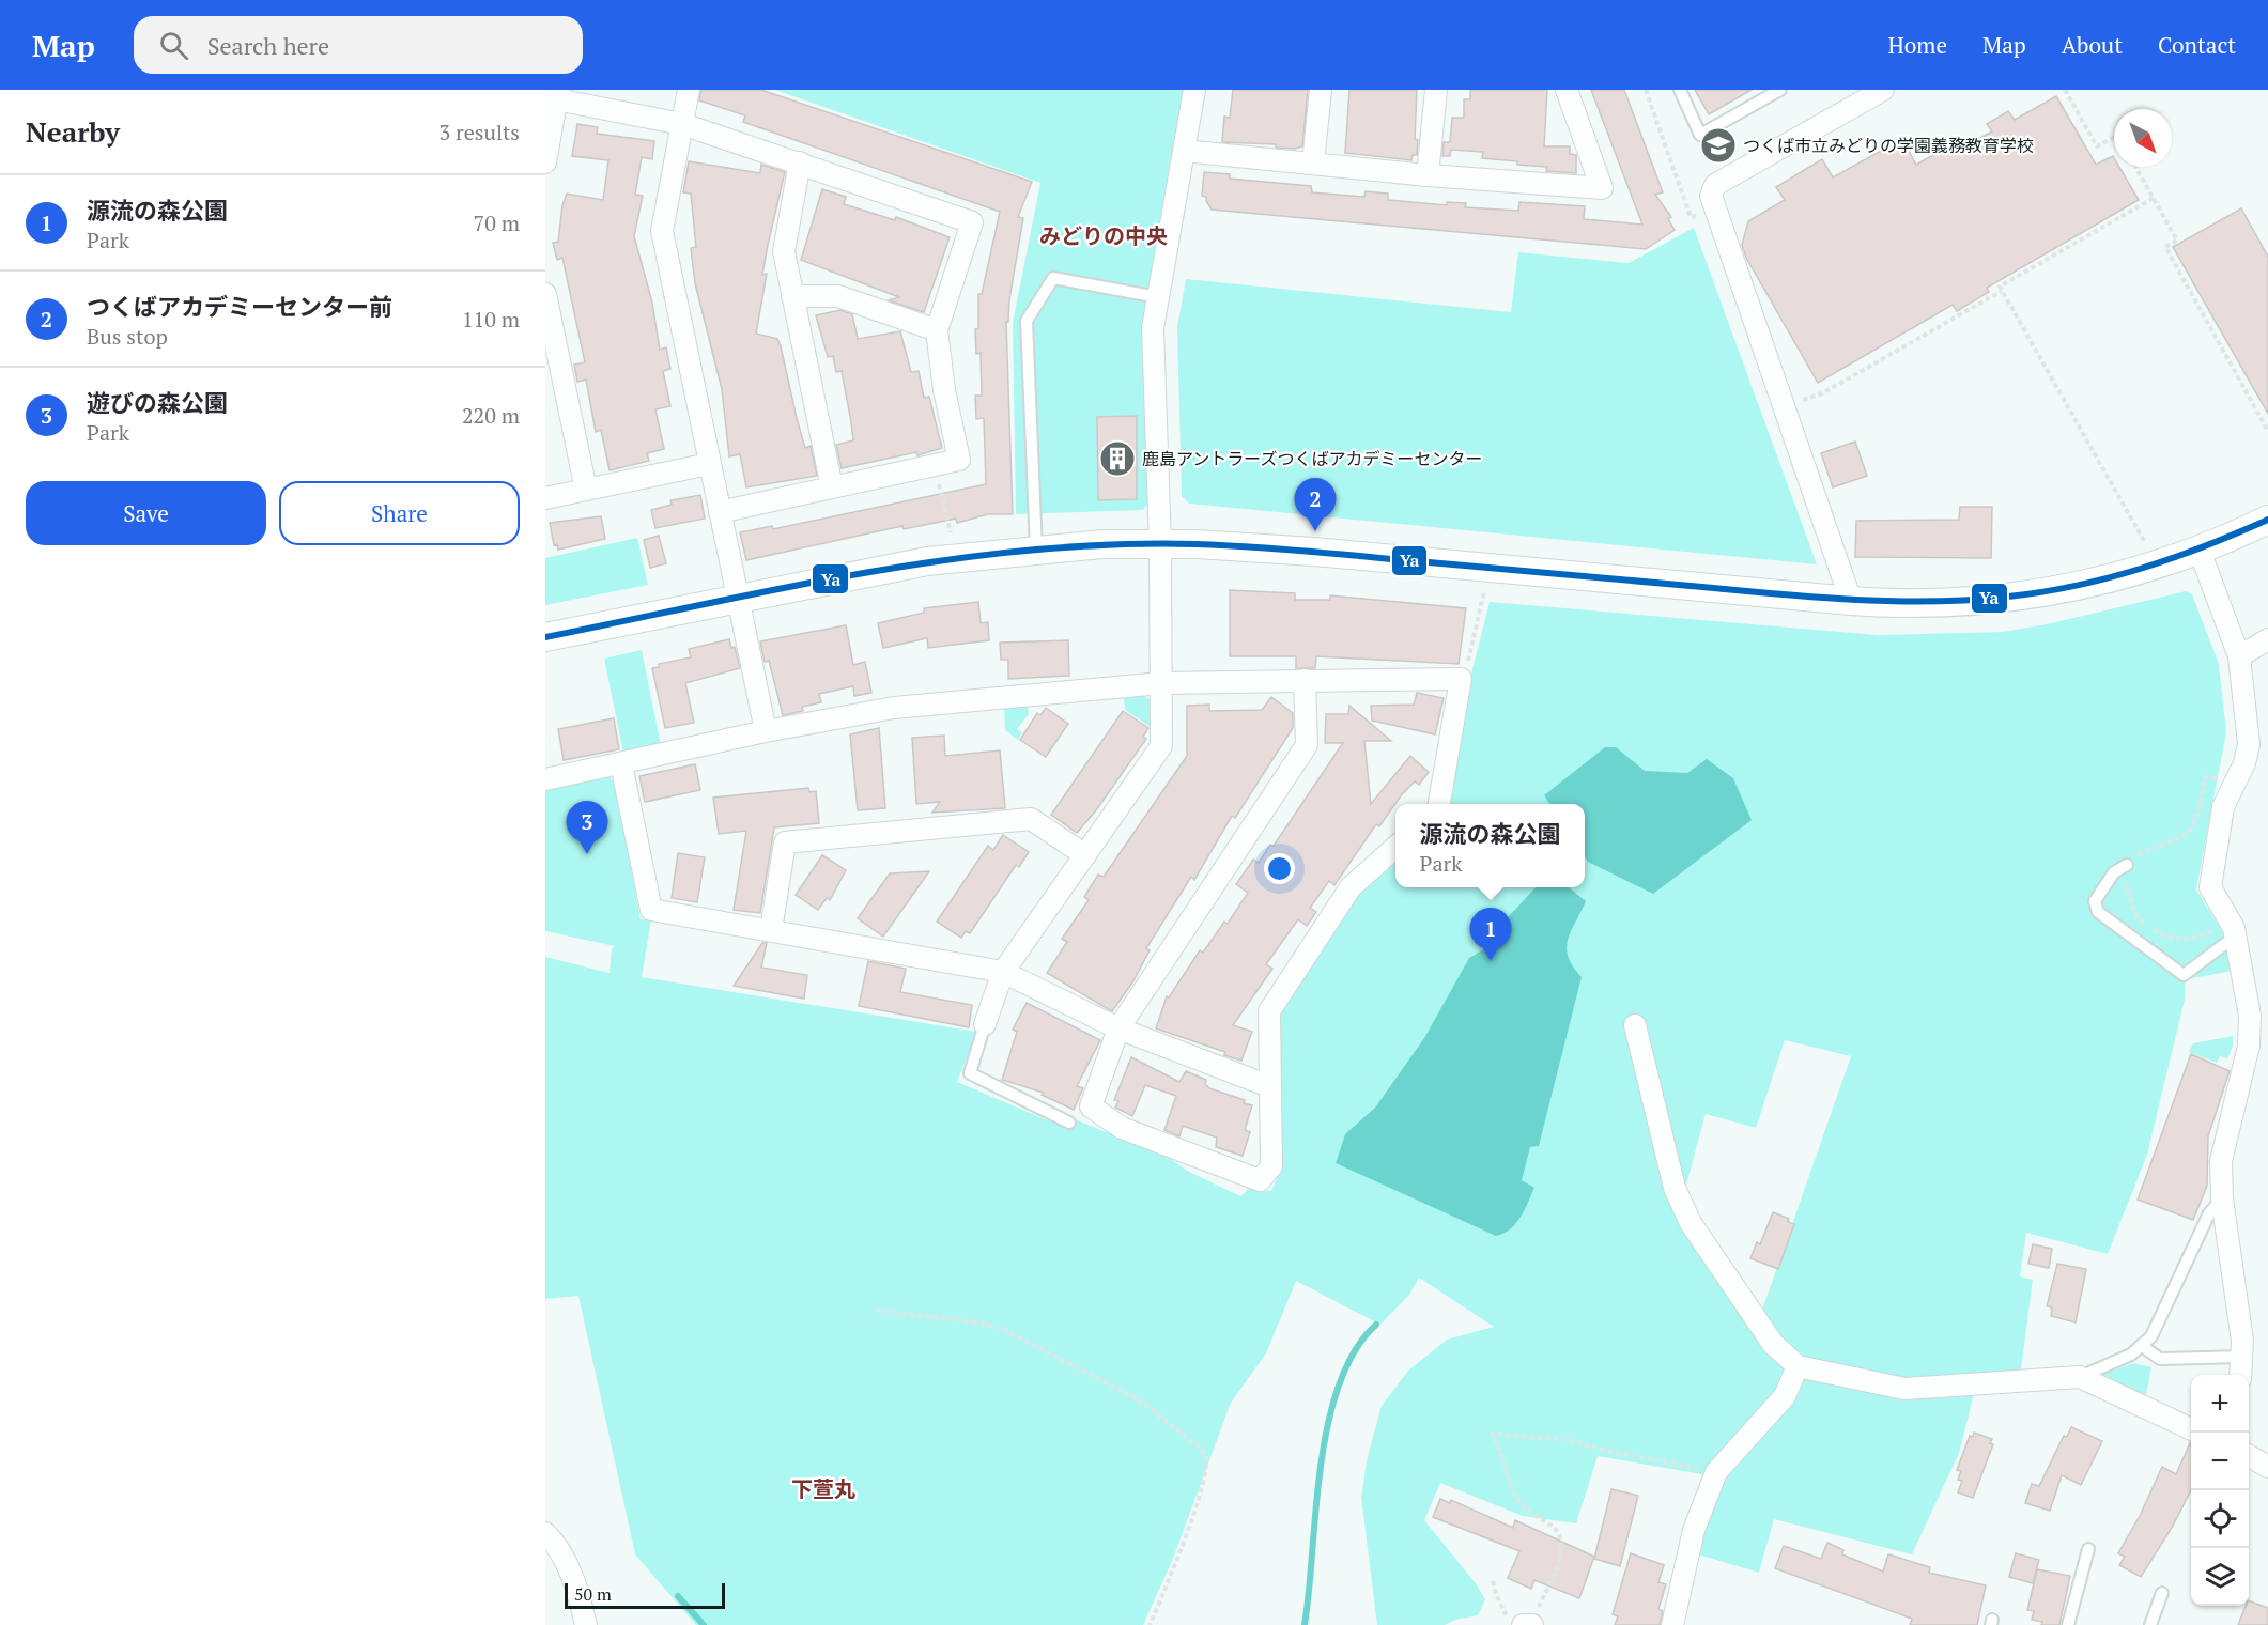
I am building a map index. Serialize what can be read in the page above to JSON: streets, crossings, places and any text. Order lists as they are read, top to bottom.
{
  "districts": ["みどりの中央", "下萱丸"],
  "places": {
    "school or university": ["つくば市立みどりの学園義務教育学校"],
    "building": ["鹿島アントラーズつくばアカデミーセンター"]
  },
  "lines": ["transit line Ya"],
  "scale_bar": "50 m",
  "north": "bottom right",
  "page": {
    "header": "Map",
    "search": "Search here",
    "nav": [
      "Home",
      "Map",
      "About",
      "Contact"
    ],
    "heading": ["Nearby", "3 results"],
    "list": [
      {
        "mark": "1",
        "name": "源流の森公園",
        "note": "Park",
        "value": "70 m"
      },
      {
        "mark": "2",
        "name": "つくばアカデミーセンター前",
        "note": "Bus stop",
        "value": "110 m"
      },
      {
        "mark": "3",
        "name": "遊びの森公園",
        "note": "Park",
        "value": "220 m"
      }
    ],
    "buttons": ["Save", "Share"],
    "pins": ["2", "3", "1"],
    "popup": ["源流の森公園", "Park"],
    "map_buttons": ["+", "−"],
    "scale": "50 m"
  }
}
